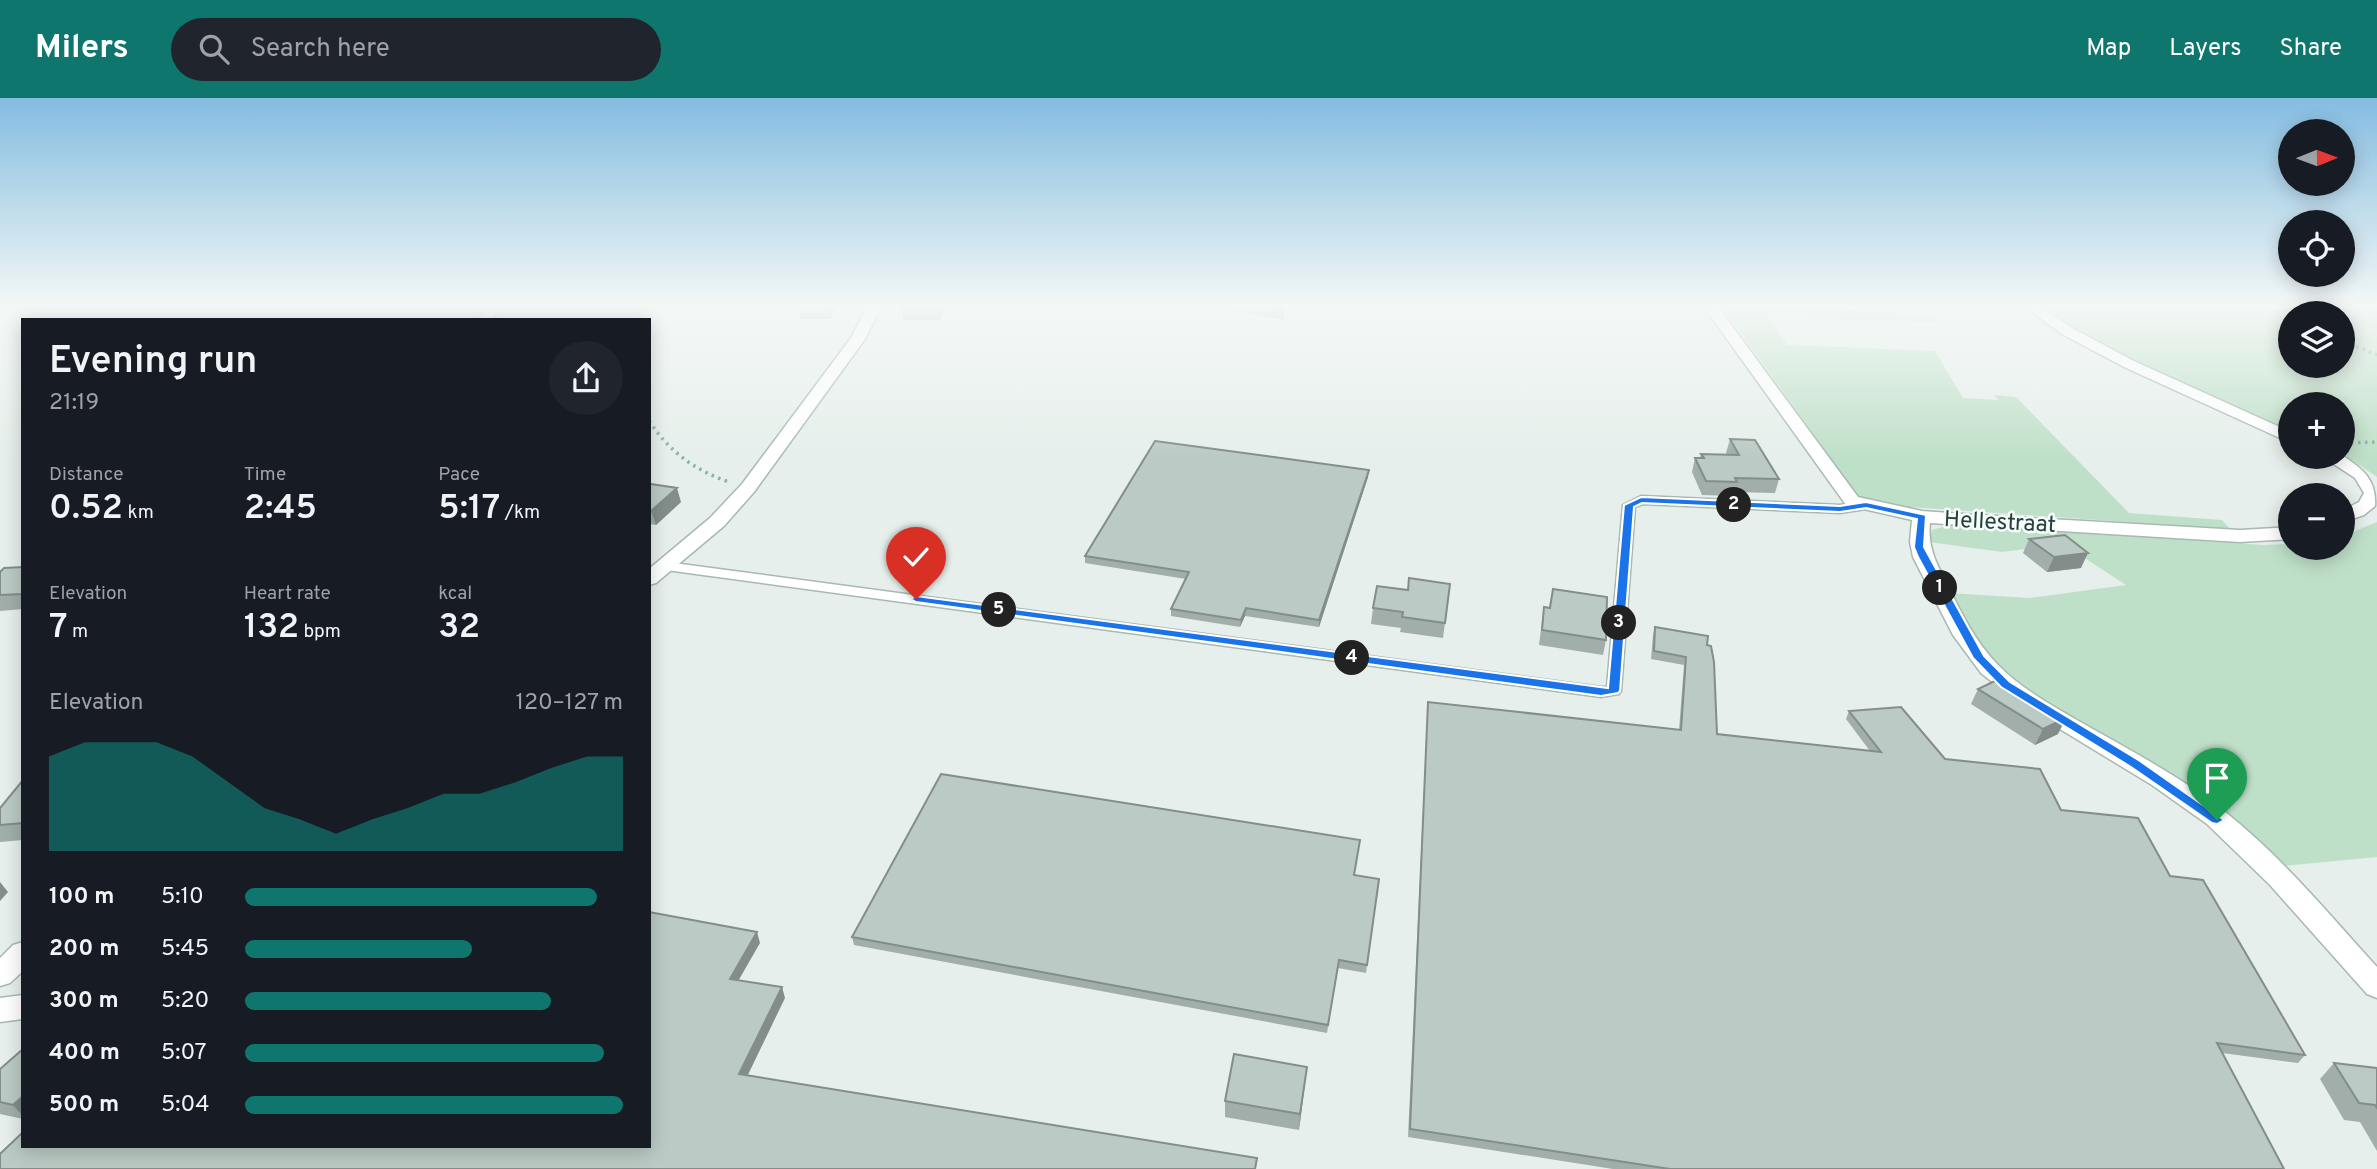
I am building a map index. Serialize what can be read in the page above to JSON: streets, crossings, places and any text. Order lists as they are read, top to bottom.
{
  "streets": {
    "street": ["Hellestraat"]
  },
  "north": "right",
  "page": {
    "header": "Milers",
    "search": "Search here",
    "nav": ["Map", "Layers", "Share"],
    "map_buttons": ["+", "−"],
    "heading": ["Evening run", "21:19"],
    "stats": [
      ["Distance", "0.52 km"],
      ["Time", "2:45"],
      ["Pace", "5:17 /km"],
      ["Elevation", "7 m"],
      ["Heart rate", "132 bpm"],
      ["kcal", "32"]
    ],
    "pins": [
      "2",
      "1",
      "5",
      "3",
      "4"
    ],
    "chart": ["Elevation", "120–127 m"],
    "list": [
      {
        "name": "100 m",
        "note": "5:10"
      },
      {
        "name": "200 m",
        "note": "5:45"
      },
      {
        "name": "300 m",
        "note": "5:20"
      },
      {
        "name": "400 m",
        "note": "5:07"
      },
      {
        "name": "500 m",
        "note": "5:04"
      }
    ]
  }
}
